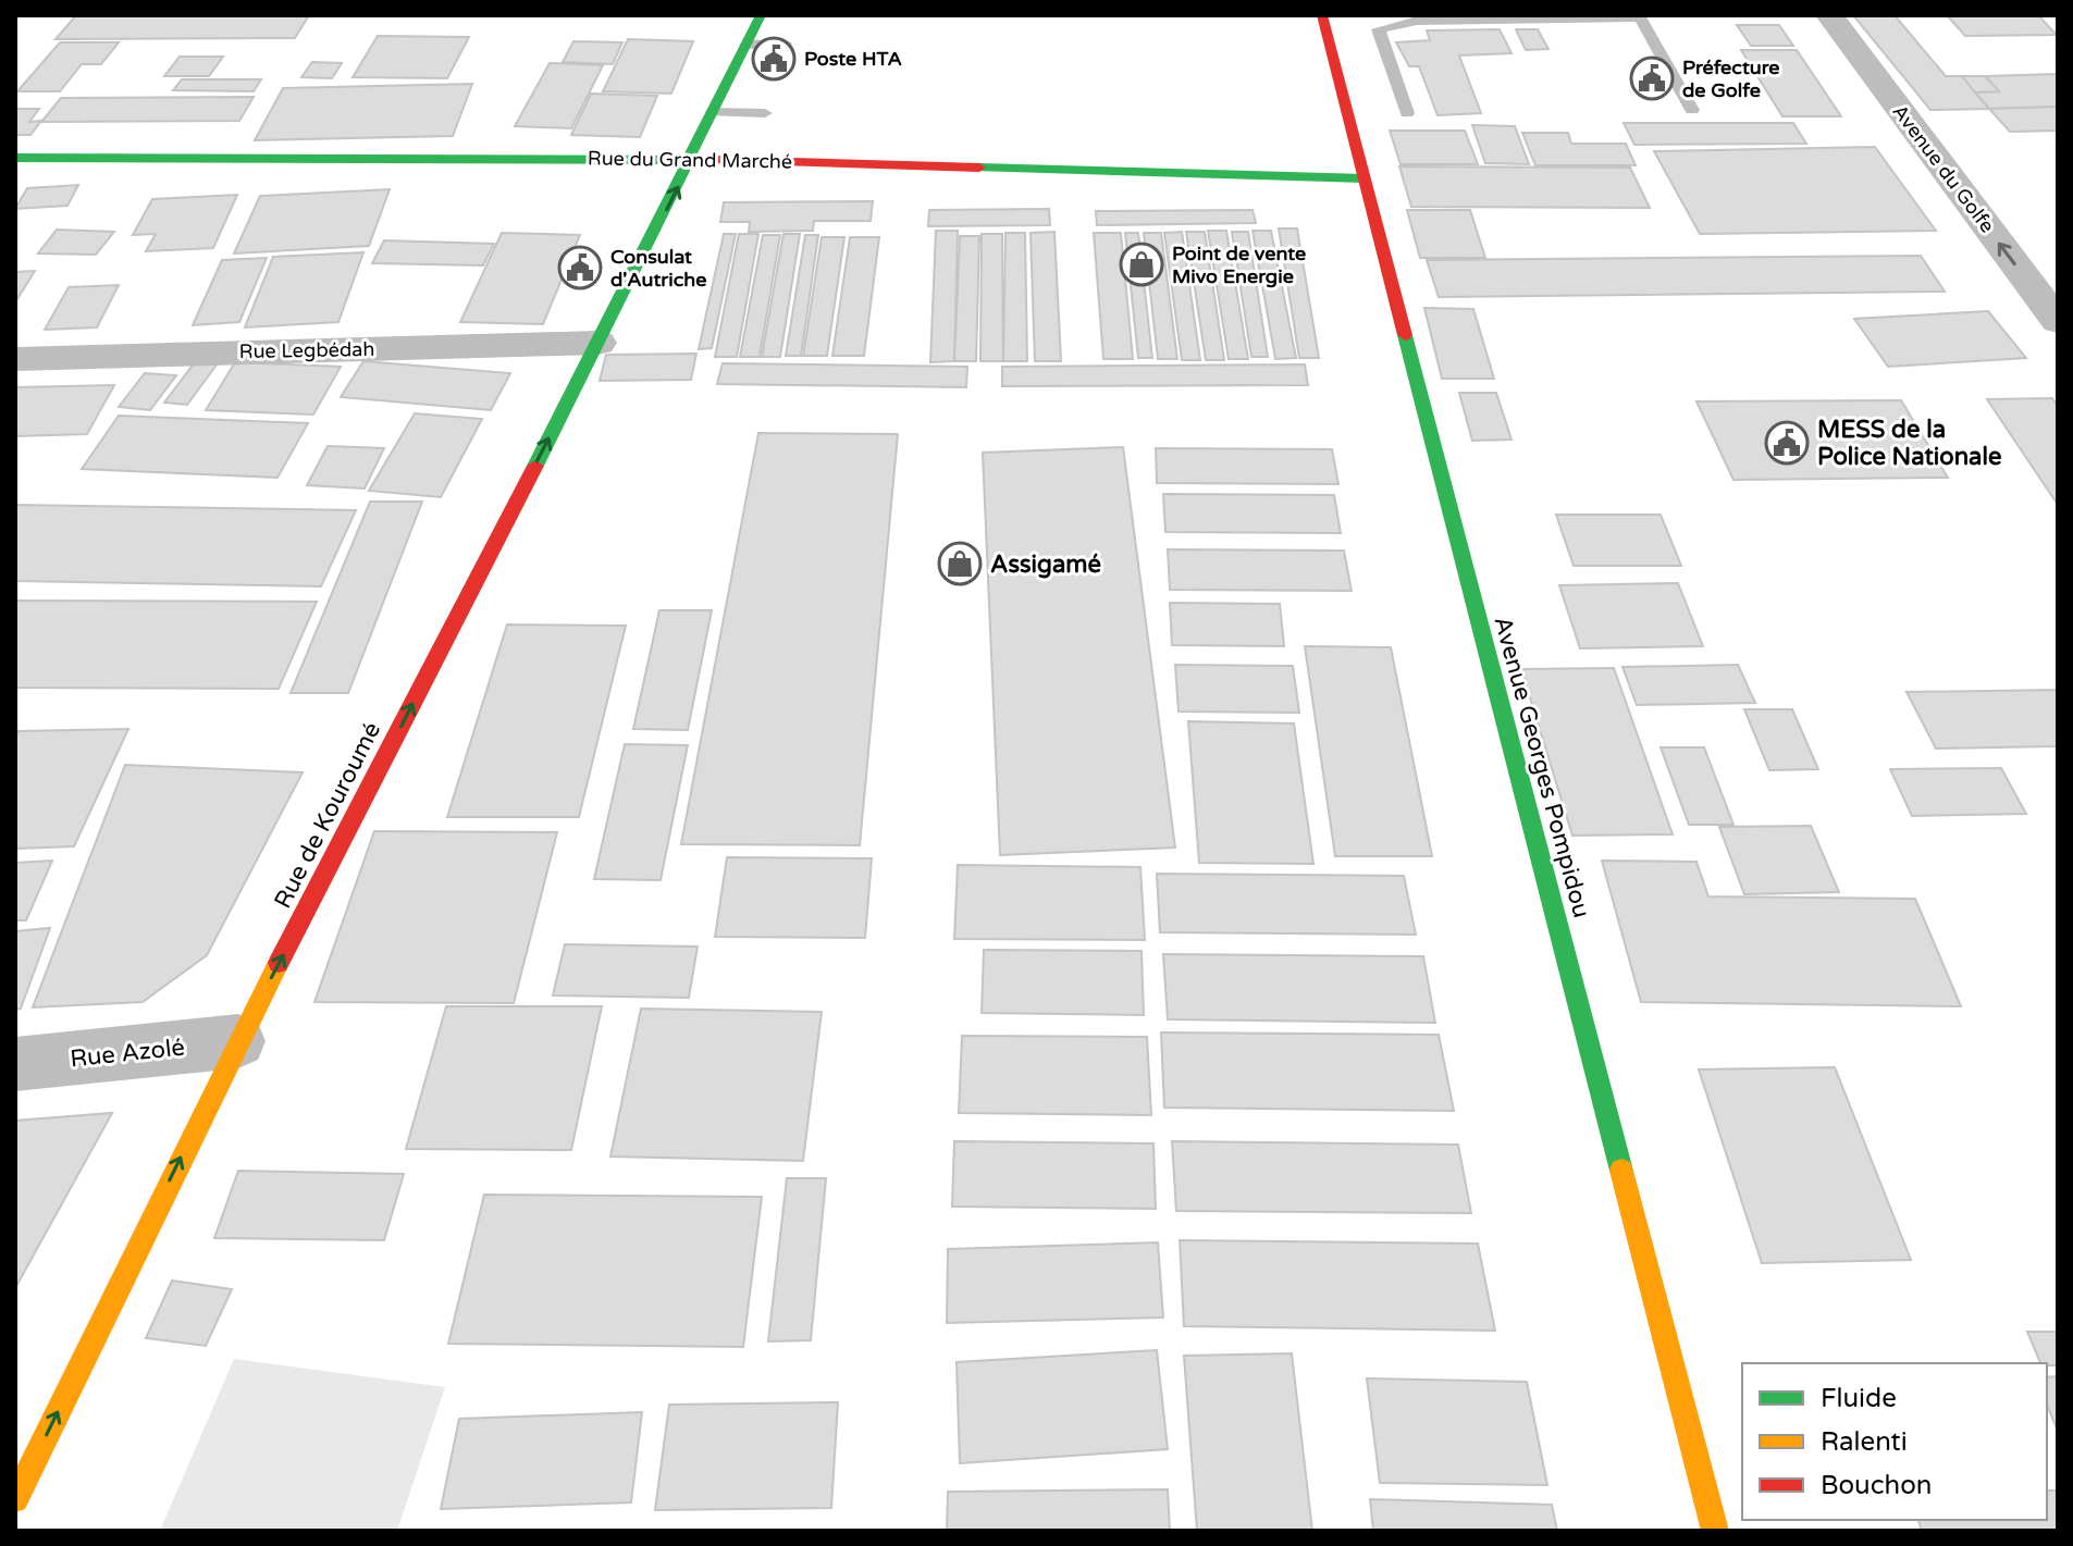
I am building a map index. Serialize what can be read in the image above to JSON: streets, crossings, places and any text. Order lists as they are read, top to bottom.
{
  "streets": {
    "street": [
      "Rue du Grand Marché",
      "Avenue du Golfe",
      "Rue Legbédah",
      "Avenue Georges Pompidou",
      "Rue de Kouroumé",
      "Rue Azolé"
    ]
  },
  "crossings": [
    ["Rue du Grand Marché", "Avenue Georges Pompidou"],
    ["Rue du Grand Marché", "Rue de Kouroumé"],
    ["Rue Legbédah", "Rue de Kouroumé"],
    ["Rue de Kouroumé", "Rue Azolé"]
  ],
  "one_way": ["Avenue du Golfe", "Rue de Kouroumé"],
  "places": {
    "public building": [
      "Poste HTA",
      "Préfecture de Golfe",
      "Consulat d'Autriche",
      "MESS de la Police Nationale"
    ],
    "shop": ["Point de vente Mivo Energie", "Assigamé"]
  },
  "legend": ["Fluide", "Ralenti", "Bouchon"]
}
